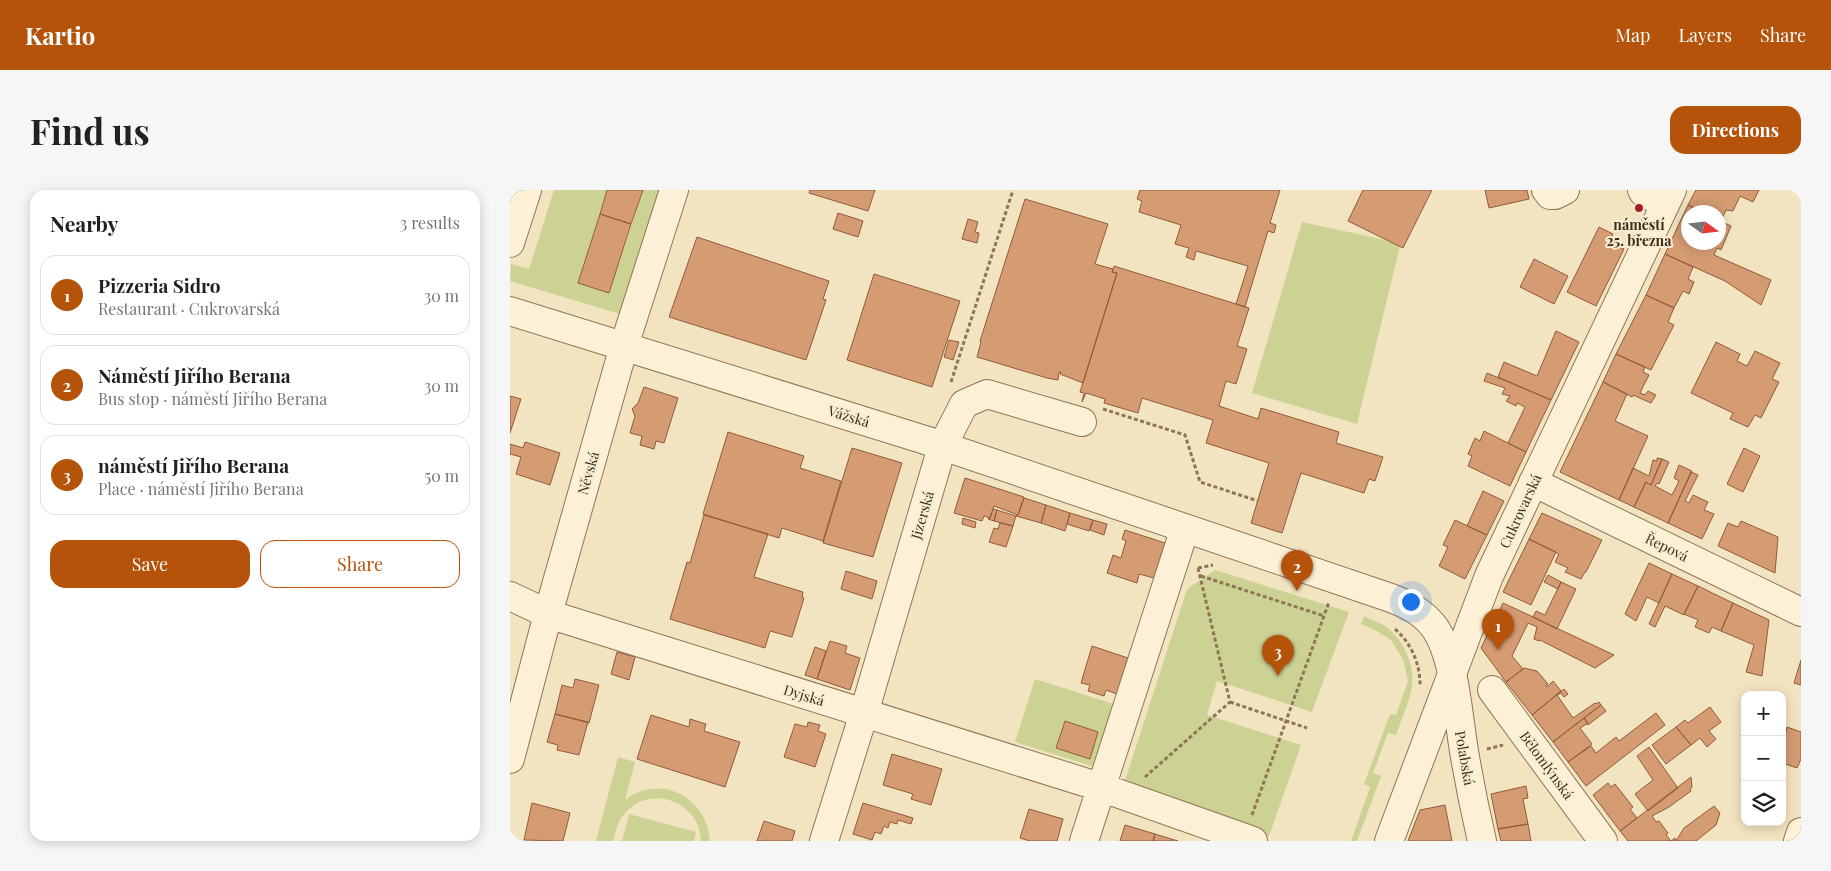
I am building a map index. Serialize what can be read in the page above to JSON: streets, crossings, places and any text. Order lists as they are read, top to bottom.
{
  "streets": {
    "street": [
      "Vážská",
      "Něvská",
      "Cukrovarská",
      "Jizerská",
      "Řepová",
      "Dyjská",
      "Polabská",
      "Bělomlýnská"
    ]
  },
  "crossings": [
    ["Vážská", "Něvská"],
    ["Vážská", "Jizerská"],
    ["Vážská", "Polabská"],
    ["Něvská", "Dyjská"],
    ["Cukrovarská", "Řepová"],
    ["Cukrovarská", "Polabská"],
    ["Jizerská", "Dyjská"]
  ],
  "places": ["náměstí 25. března"],
  "north": "right",
  "page": {
    "header": "Kartio",
    "nav": ["Map", "Layers", "Share"],
    "buttons": [
      "Directions",
      ["Save", "Share"]
    ],
    "title": "Find us",
    "heading": ["Nearby", "3 results"],
    "list": [
      {
        "mark": "1",
        "name": "Pizzeria Sidro",
        "note": "Restaurant · Cukrovarská",
        "value": "30 m"
      },
      {
        "mark": "2",
        "name": "Náměstí Jiřího Berana",
        "note": "Bus stop · náměstí Jiřího Berana",
        "value": "30 m"
      },
      {
        "mark": "3",
        "name": "náměstí Jiřího Berana",
        "note": "Place · náměstí Jiřího Berana",
        "value": "50 m"
      }
    ],
    "pins": ["2", "1", "3"],
    "map_buttons": ["+", "−"]
  }
}
